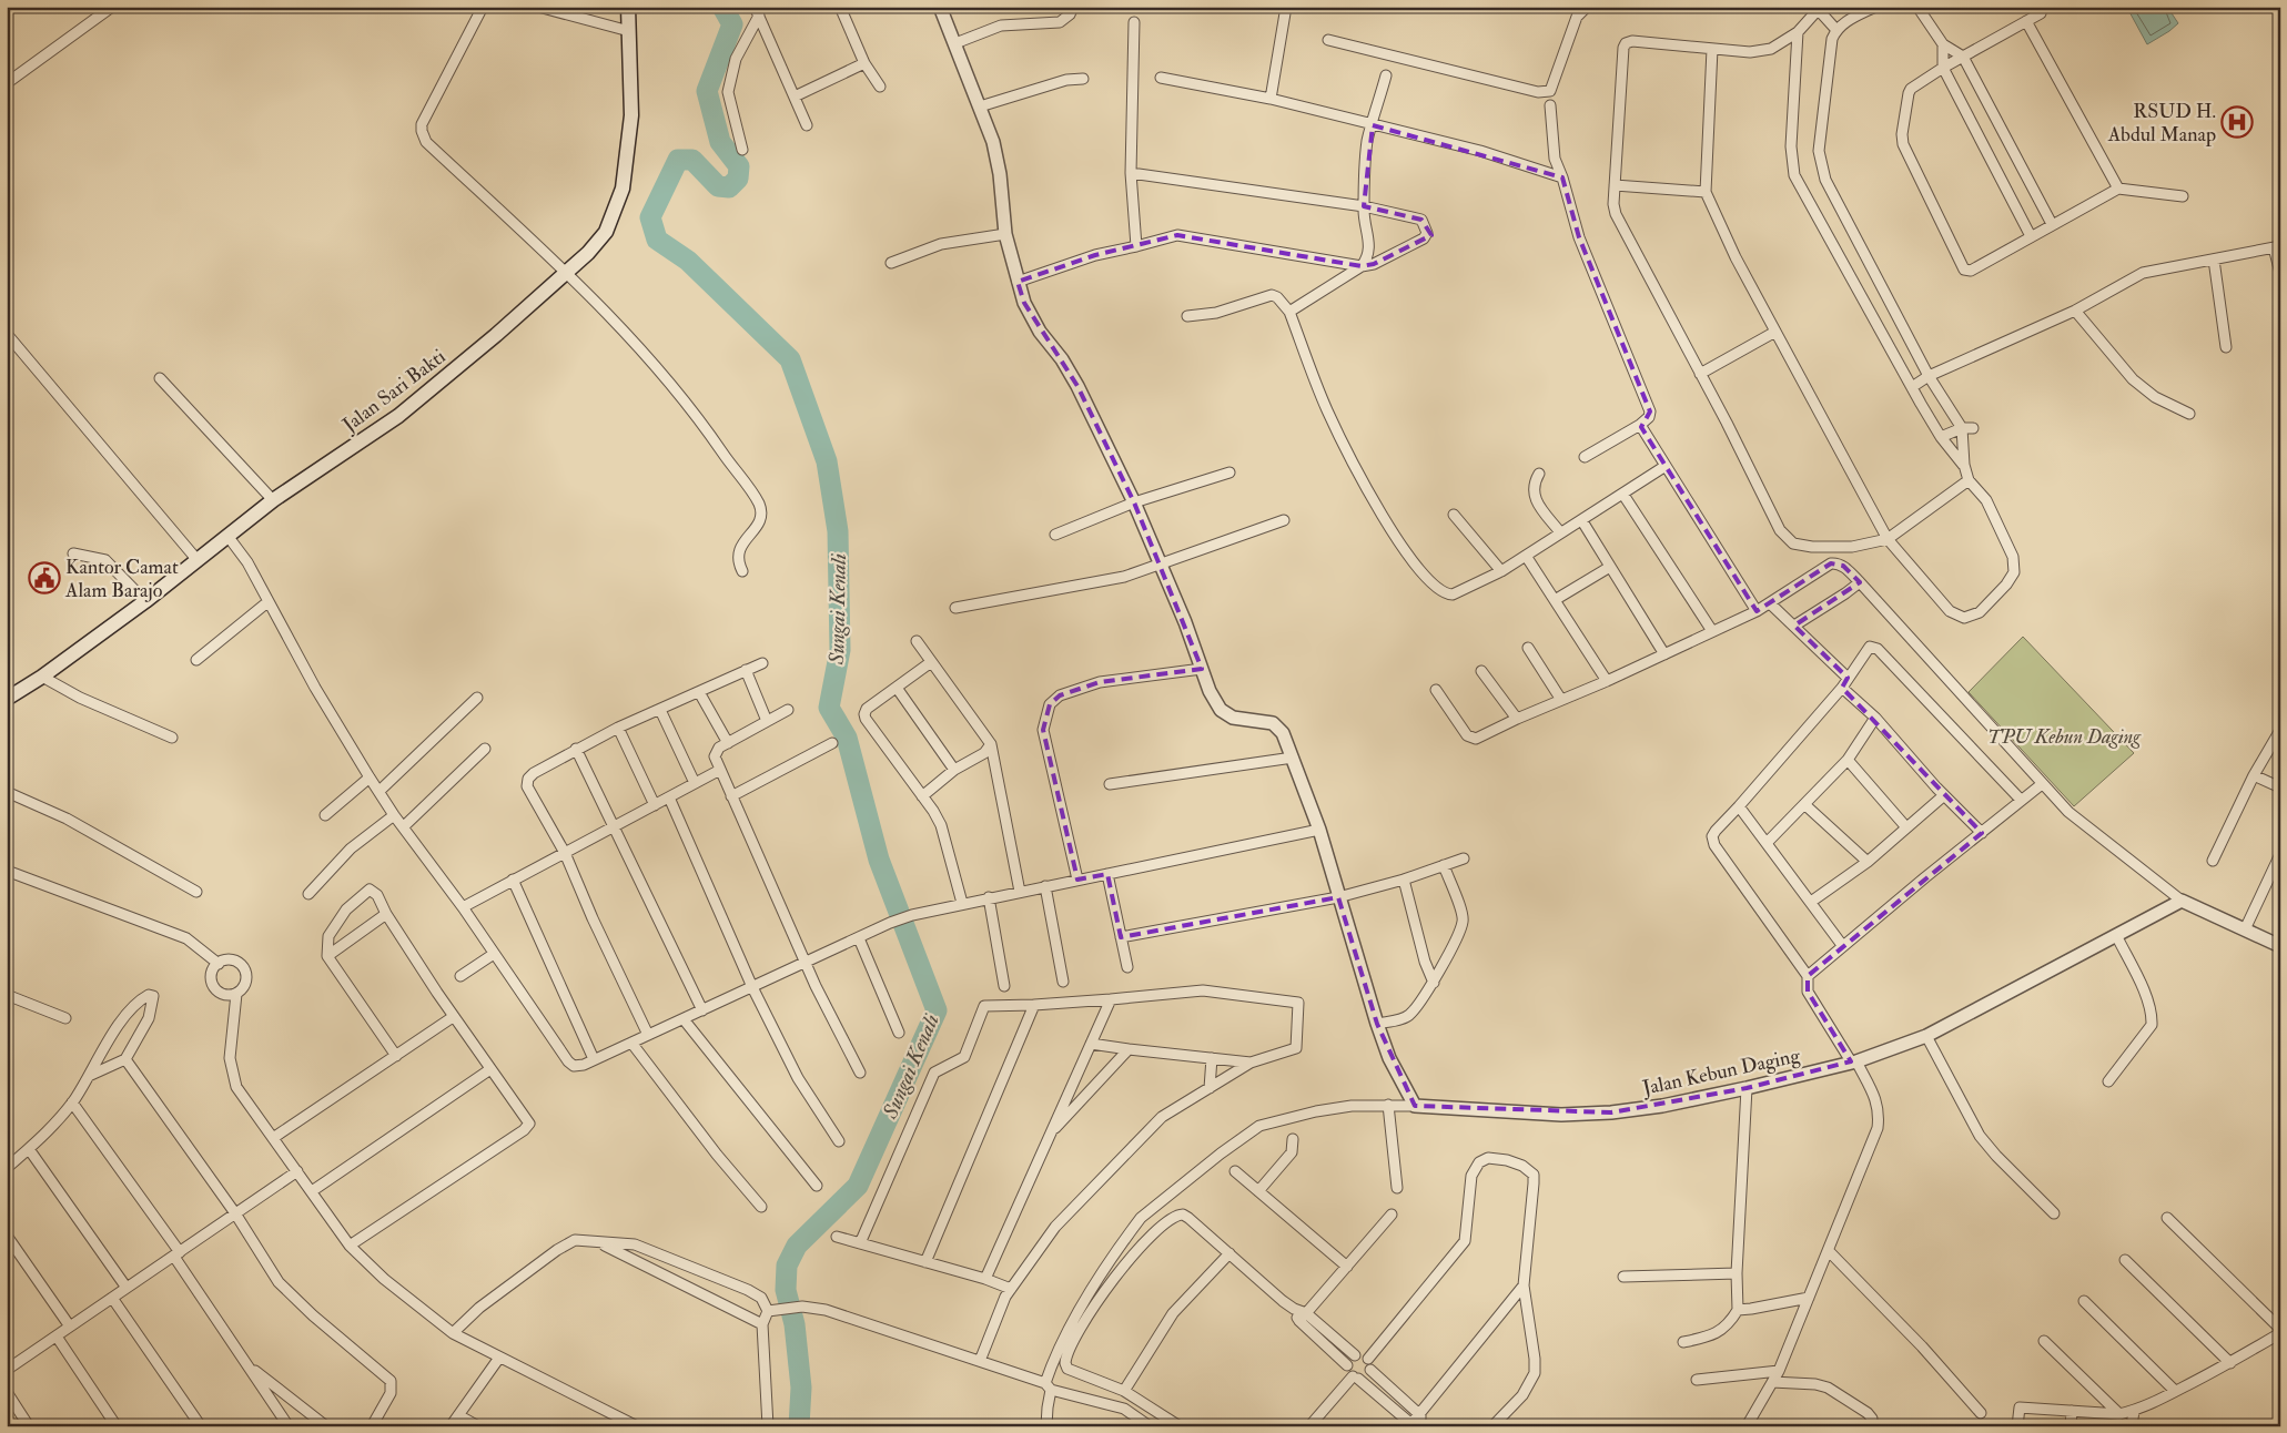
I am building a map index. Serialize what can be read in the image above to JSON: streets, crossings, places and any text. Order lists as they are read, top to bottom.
{
  "streets": {
    "main road": ["Jalan Sari Bakti"],
    "street": ["Jalan Kebun Daging"]
  },
  "water": ["Sungai Kenali"],
  "parks": ["TPU Kebun Daging"],
  "places": {
    "hospital": ["RSUD H. Abdul Manap"],
    "public building": ["Kantor Camat Alam Barajo"]
  }
}
